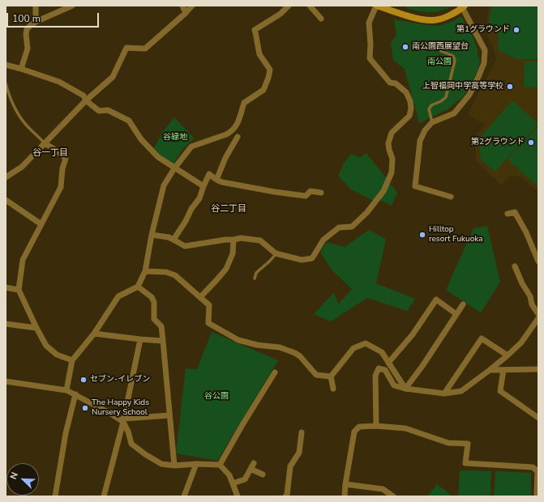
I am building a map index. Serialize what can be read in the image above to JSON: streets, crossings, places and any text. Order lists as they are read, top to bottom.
{
  "districts": ["谷一丁目", "谷二丁目"],
  "parks": ["南公園", "谷緑地", "谷公園"],
  "places": [
    "第1グラウンド",
    "南公園西展望台",
    "上智福岡中学高等学校",
    "第2グラウンド",
    "Hilltop resort Fukuoka",
    "セブン-イレブン",
    "The Happy Kids Nursery School"
  ],
  "scale_bar": "100 m",
  "north": "top left"
}
